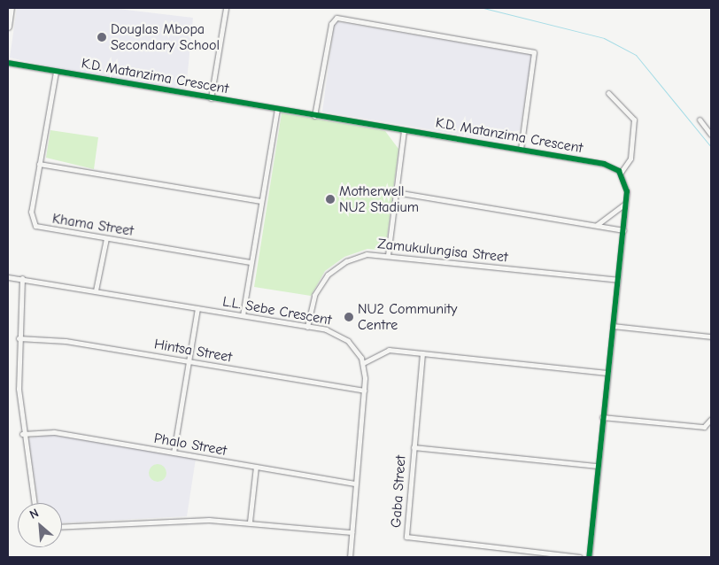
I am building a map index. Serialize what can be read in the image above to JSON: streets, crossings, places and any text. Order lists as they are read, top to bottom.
{
  "streets": {
    "street": [
      "K.D. Matanzima Crescent",
      "Khama Street",
      "Zamukulungisa Street",
      "L.L. Sebe Crescent",
      "Hintsa Street",
      "Phalo Street",
      "Gaba Street"
    ]
  },
  "crossings": [
    ["K.D. Matanzima Crescent", "Khama Street"],
    ["Zamukulungisa Street", "L.L. Sebe Crescent"]
  ],
  "places": ["Douglas Mbopa Secondary School", "Motherwell NU2 Stadium", "NU2 Community Centre"],
  "north": "top left"
}
